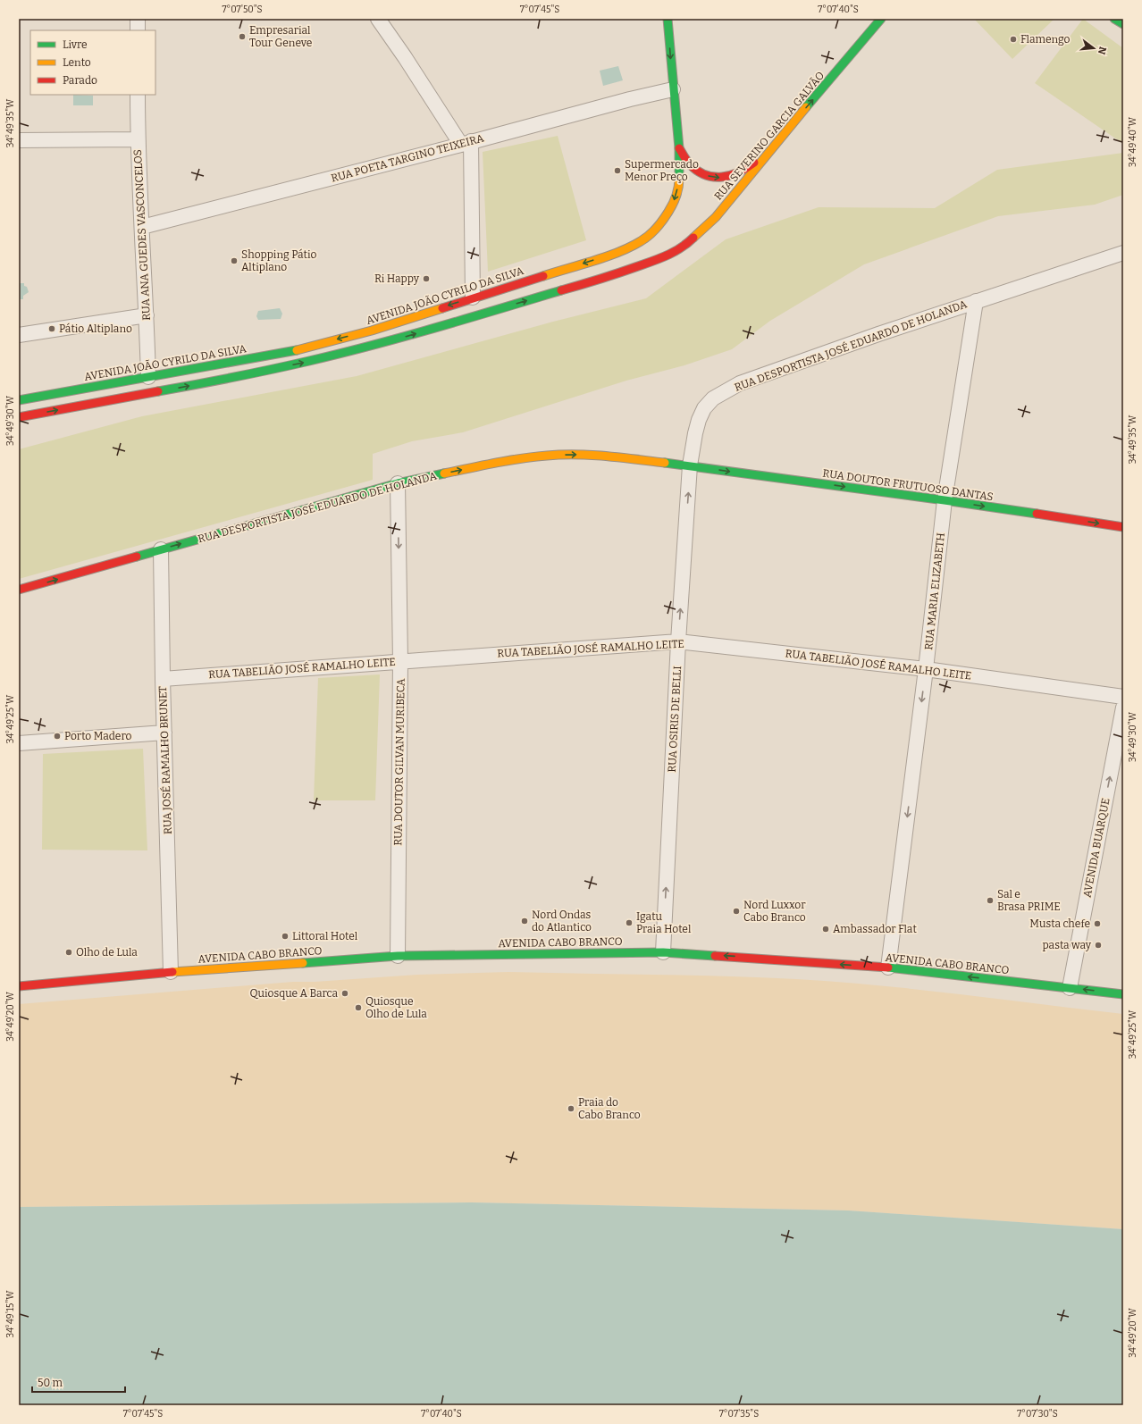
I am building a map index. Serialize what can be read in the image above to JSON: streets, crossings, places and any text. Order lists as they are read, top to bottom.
{
  "streets": {
    "main road": [
      "RUA SEVERINO GARCIA GALVÃO",
      "AVENIDA JOÃO CYRILO DA SILVA",
      "RUA DESPORTISTA JOSÉ EDUARDO DE HOLANDA",
      "RUA DOUTOR FRUTUOSO DANTAS",
      "AVENIDA CABO BRANCO"
    ],
    "street": [
      "RUA POETA TARGINO TEIXEIRA",
      "RUA ANA GUEDES VASCONCELOS",
      "RUA MARIA ELIZABETH",
      "RUA TABELIÃO JOSÉ RAMALHO LEITE",
      "RUA OSIRIS DE BELLI",
      "RUA JOSÉ RAMALHO BRUNET",
      "RUA DOUTOR GILVAN MURIBECA",
      "AVENIDA BUARQUE"
    ]
  },
  "crossings": [
    ["RUA POETA TARGINO TEIXEIRA", "RUA ANA GUEDES VASCONCELOS"],
    ["RUA POETA TARGINO TEIXEIRA", "AVENIDA JOÃO CYRILO DA SILVA"],
    ["RUA ANA GUEDES VASCONCELOS", "AVENIDA JOÃO CYRILO DA SILVA"],
    ["RUA DESPORTISTA JOSÉ EDUARDO DE HOLANDA", "RUA DOUTOR FRUTUOSO DANTAS"],
    ["RUA DESPORTISTA JOSÉ EDUARDO DE HOLANDA", "RUA MARIA ELIZABETH"],
    ["RUA DESPORTISTA JOSÉ EDUARDO DE HOLANDA", "RUA OSIRIS DE BELLI"],
    ["RUA DESPORTISTA JOSÉ EDUARDO DE HOLANDA", "RUA JOSÉ RAMALHO BRUNET"],
    ["RUA DESPORTISTA JOSÉ EDUARDO DE HOLANDA", "RUA DOUTOR GILVAN MURIBECA"],
    ["RUA DOUTOR FRUTUOSO DANTAS", "RUA MARIA ELIZABETH"],
    ["RUA DOUTOR FRUTUOSO DANTAS", "RUA OSIRIS DE BELLI"],
    ["RUA MARIA ELIZABETH", "RUA TABELIÃO JOSÉ RAMALHO LEITE"],
    ["RUA MARIA ELIZABETH", "AVENIDA CABO BRANCO"],
    ["RUA TABELIÃO JOSÉ RAMALHO LEITE", "RUA OSIRIS DE BELLI"],
    ["RUA TABELIÃO JOSÉ RAMALHO LEITE", "RUA JOSÉ RAMALHO BRUNET"],
    ["RUA TABELIÃO JOSÉ RAMALHO LEITE", "RUA DOUTOR GILVAN MURIBECA"],
    ["RUA OSIRIS DE BELLI", "AVENIDA CABO BRANCO"],
    ["RUA JOSÉ RAMALHO BRUNET", "AVENIDA CABO BRANCO"],
    ["RUA DOUTOR GILVAN MURIBECA", "AVENIDA CABO BRANCO"],
    ["AVENIDA BUARQUE", "AVENIDA CABO BRANCO"]
  ],
  "one_way": [
    "RUA SEVERINO GARCIA GALVÃO",
    "AVENIDA JOÃO CYRILO DA SILVA",
    "RUA DESPORTISTA JOSÉ EDUARDO DE HOLANDA",
    "RUA DOUTOR FRUTUOSO DANTAS",
    "RUA MARIA ELIZABETH",
    "RUA OSIRIS DE BELLI",
    "RUA DOUTOR GILVAN MURIBECA",
    "AVENIDA BUARQUE",
    "AVENIDA CABO BRANCO"
  ],
  "places": [
    "Empresarial Tour Geneve",
    "Flamengo",
    "Supermercado Menor Preço",
    "Shopping Pátio Altiplano",
    "Ri Happy",
    "Pátio Altiplano",
    "Porto Madero",
    "Sal e Brasa PRIME",
    "Nord Luxxor Cabo Branco",
    "Nord Ondas do Atlantico",
    "Igatu Praia Hotel",
    "Musta chefe",
    "Ambassador Flat",
    "Littoral Hotel",
    "pasta way",
    "Olho de Lula",
    "Quiosque A Barca",
    "Quiosque Olho de Lula",
    "Praia do Cabo Branco"
  ],
  "legend": ["Livre", "Lento", "Parado"],
  "scale_bar": "50 m",
  "north": "right",
  "coordinates": [
    "7°07'50\"S",
    "7°07'45\"S",
    "7°07'40\"S",
    "34°49'35\"W",
    "34°49'40\"W",
    "34°49'30\"W",
    "34°49'25\"W",
    "34°49'20\"W",
    "34°49'15\"W",
    "7°07'35\"S",
    "7°07'30\"S"
  ]
}
